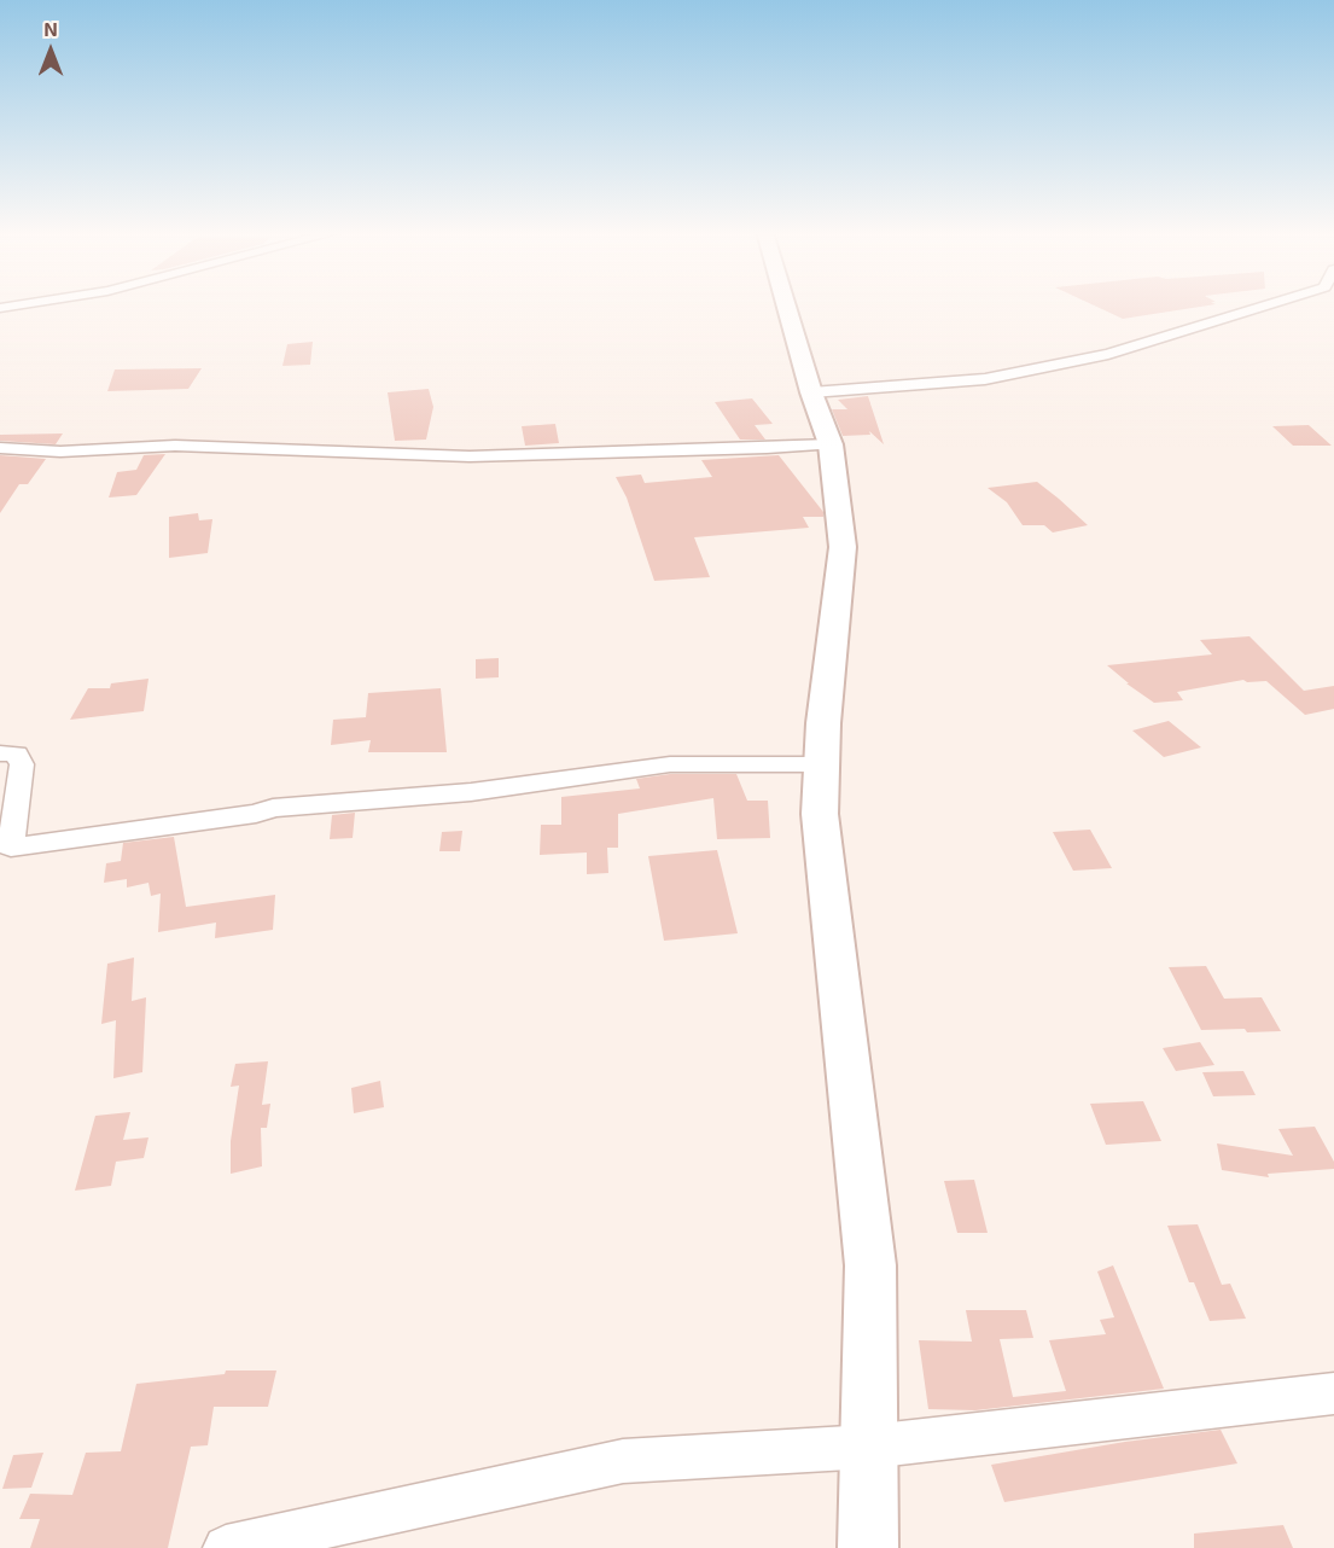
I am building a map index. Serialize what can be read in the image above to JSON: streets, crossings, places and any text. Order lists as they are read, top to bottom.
{
  "north": "top"
}
